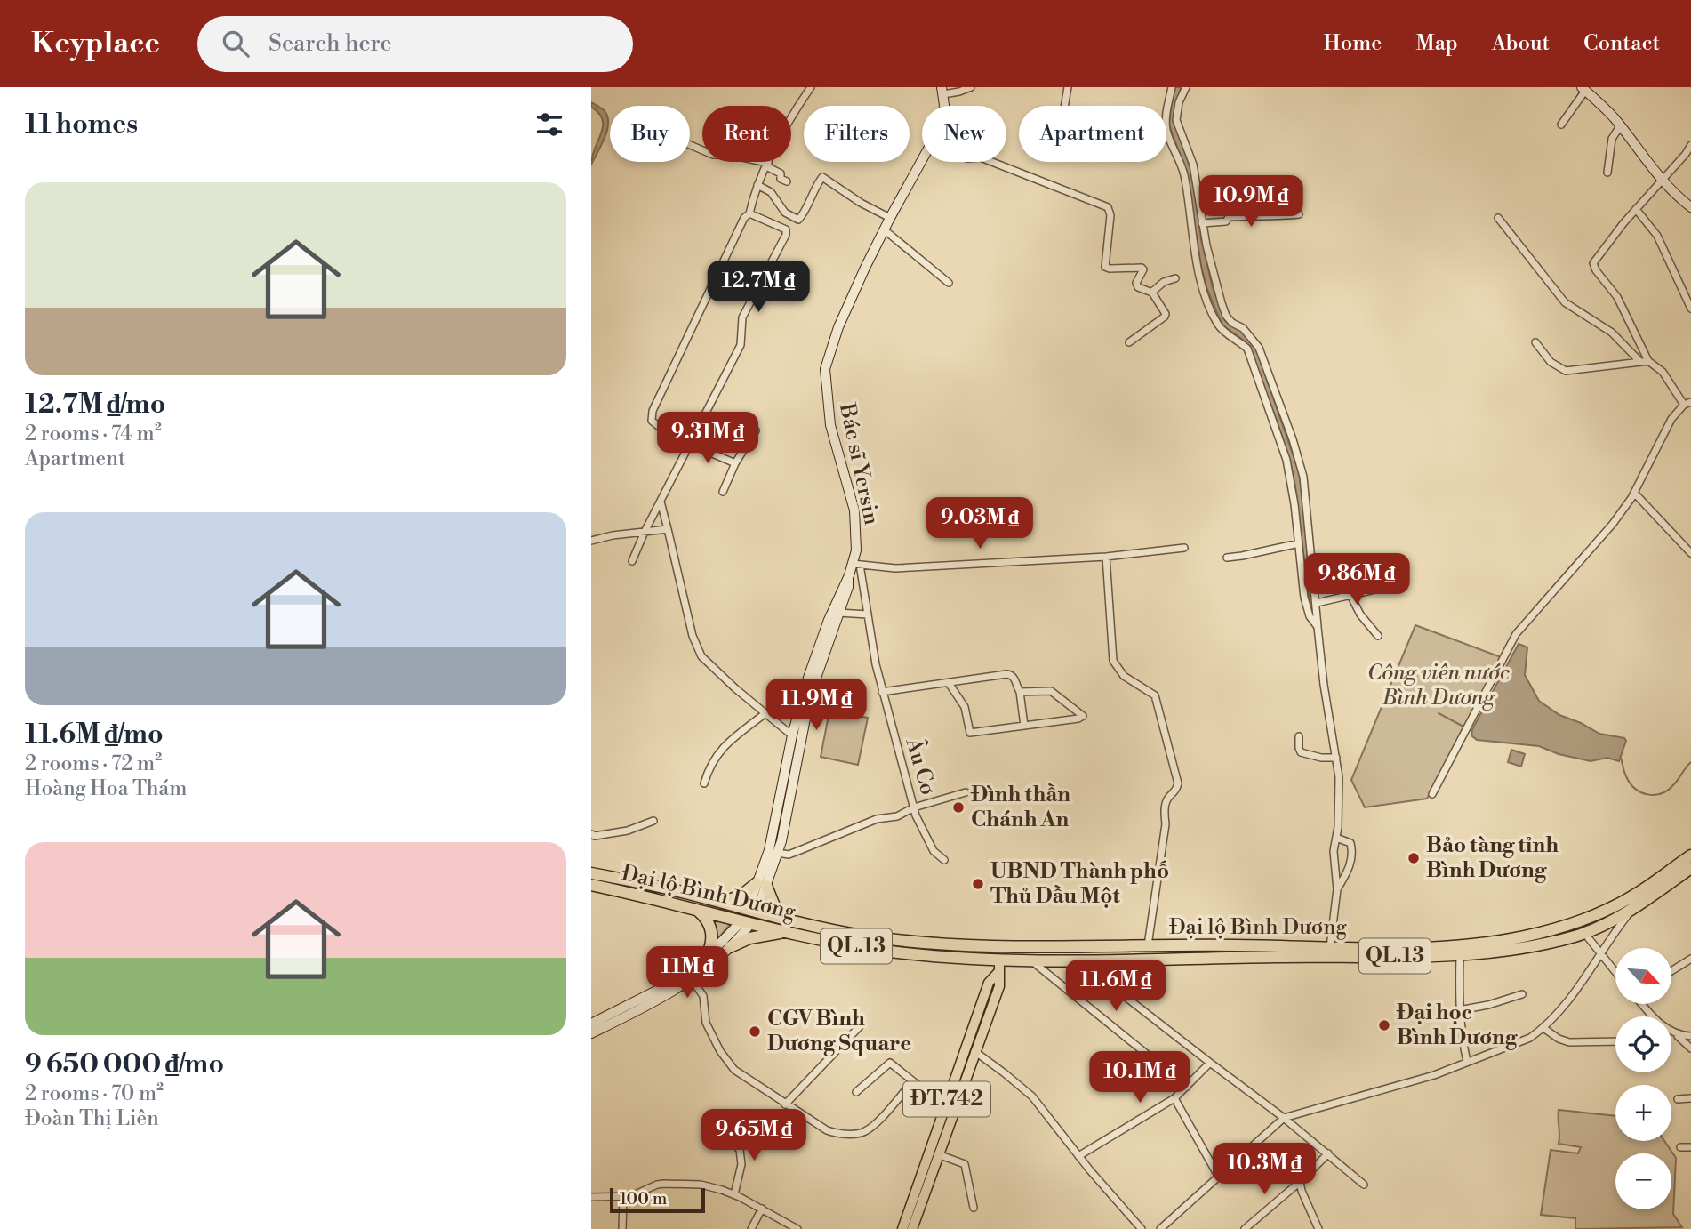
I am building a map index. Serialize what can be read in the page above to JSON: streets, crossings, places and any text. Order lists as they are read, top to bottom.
{
  "streets": {
    "highway": ["Đại lộ Bình Dương", "QL.13"],
    "main road": ["Bác sĩ Yersin", "ĐT.742"],
    "street": ["Âu Cơ"]
  },
  "crossings": [
    ["Bác sĩ Yersin", "Âu Cơ"],
    ["Bác sĩ Yersin", "Đại lộ Bình Dương"],
    ["Đại lộ Bình Dương", "ĐT.742"]
  ],
  "parks": ["Công viên nước Bình Dương"],
  "places": [
    "Đình thần Chánh An",
    "Bảo tàng tỉnh Bình Dương",
    "UBND Thành phố Thủ Dầu Một",
    "Đại học Bình Dương",
    "CGV Bình Dương Square"
  ],
  "scale_bar": "100 m",
  "north": "bottom right",
  "page": {
    "header": "Keyplace",
    "search": "Search here",
    "nav": [
      "Home",
      "Map",
      "About",
      "Contact"
    ],
    "heading": "11 homes",
    "chip": [
      "Buy",
      "Rent",
      "Filters",
      "New",
      "Apartment"
    ],
    "list": [
      {
        "name": "12.7M ₫/mo",
        "note": "2 rooms · 74 m² · Apartment"
      },
      {
        "name": "11.6M ₫/mo",
        "note": "2 rooms · 72 m² · Hoàng Hoa Thám"
      },
      {
        "name": "9 650 000 ₫/mo",
        "note": "2 rooms · 70 m² · Đoàn Thị Liên"
      }
    ],
    "price": [
      "10.9M ₫",
      "12.7M ₫",
      "9.31M ₫",
      "9.03M ₫",
      "9.86M ₫",
      "11.9M ₫",
      "11M ₫",
      "11.6M ₫",
      "10.1M ₫",
      "9.65M ₫",
      "10.3M ₫"
    ],
    "map_buttons": ["+", "−"],
    "scale": "100 m"
  }
}
